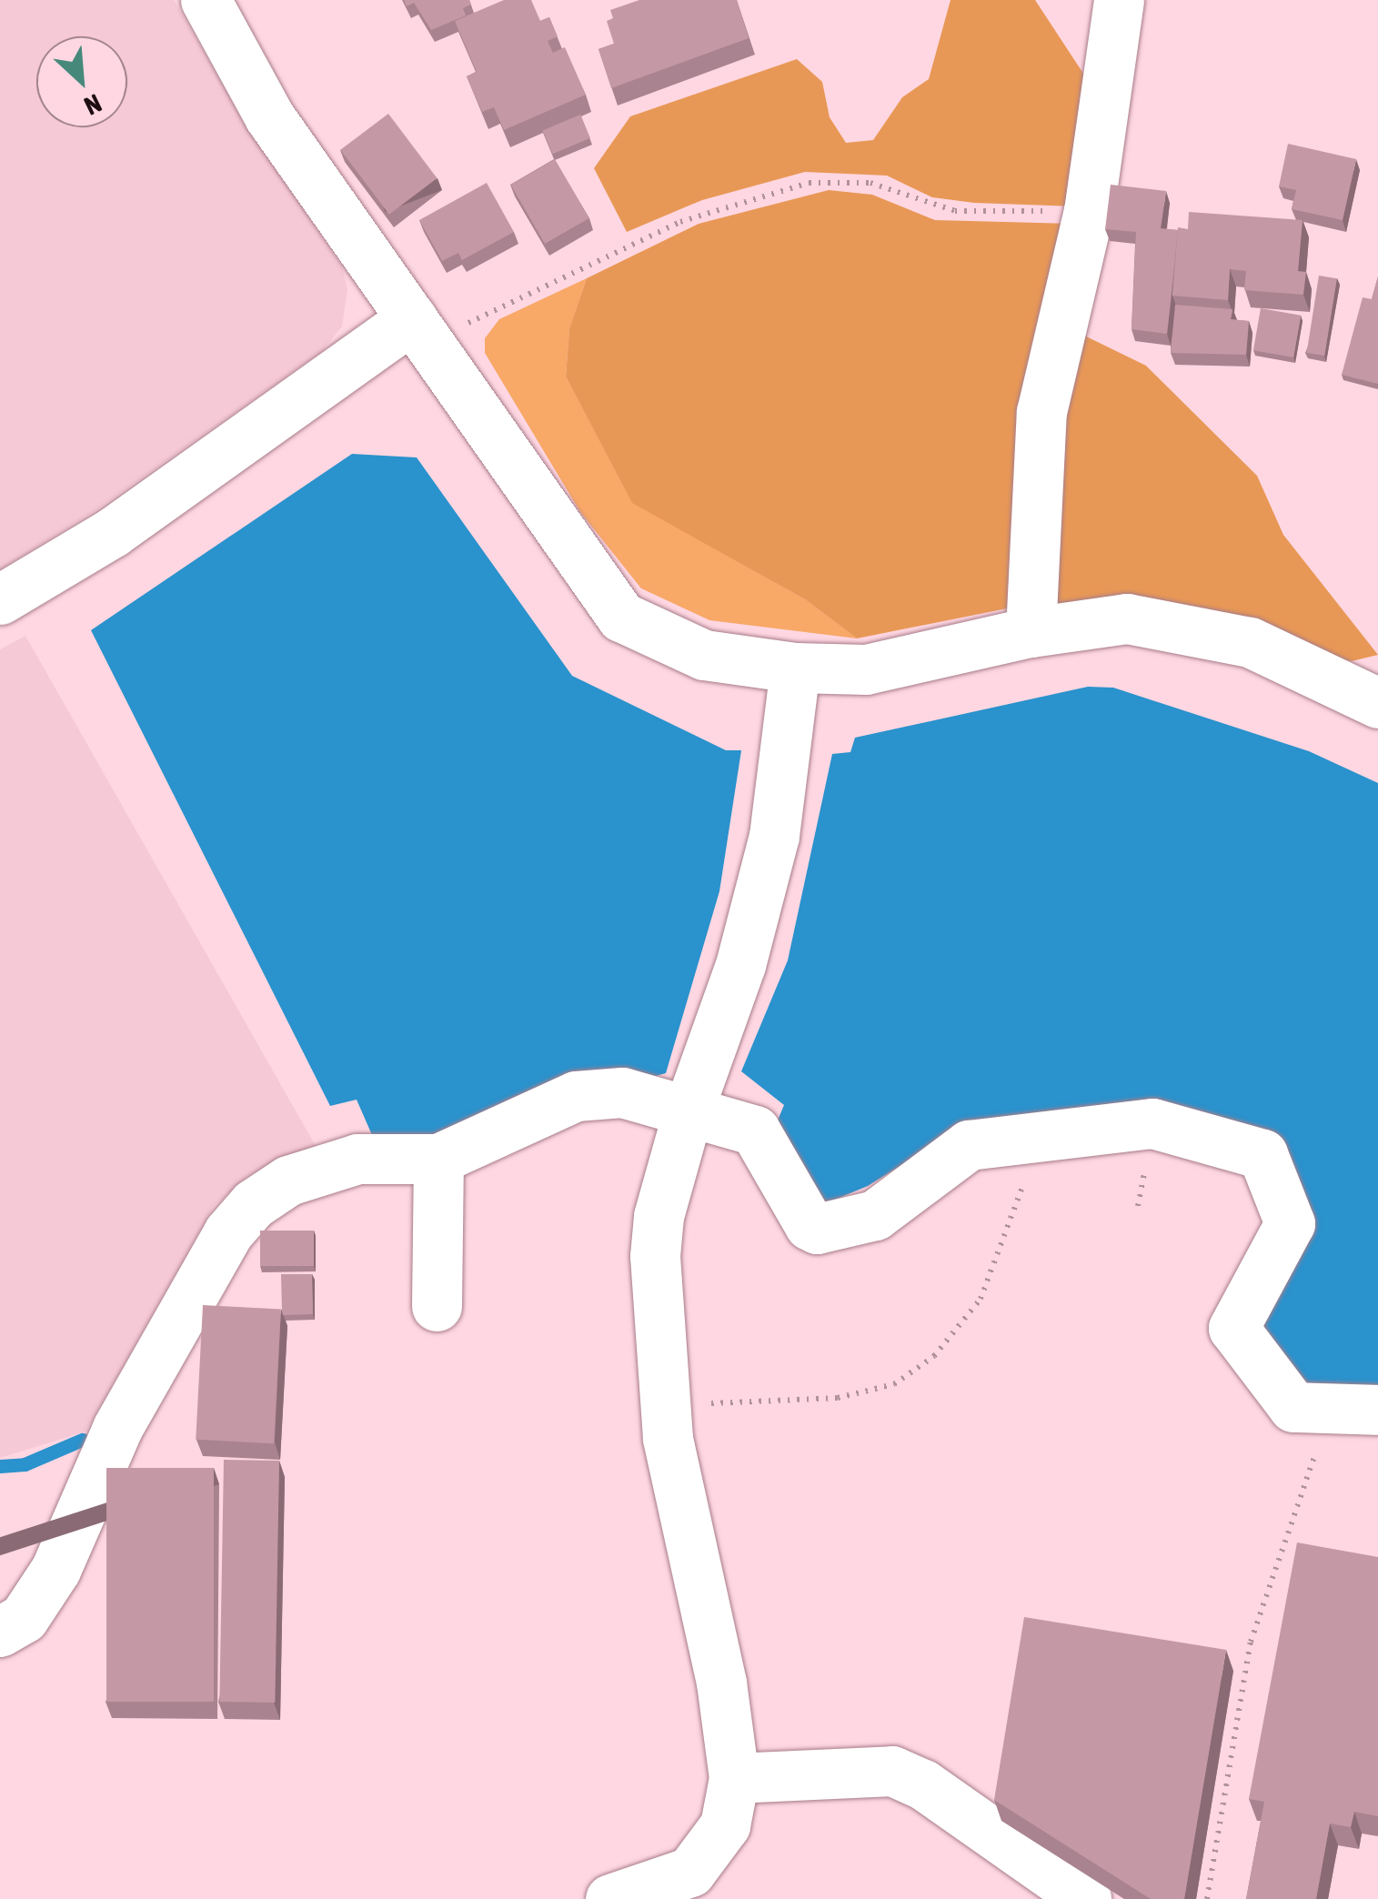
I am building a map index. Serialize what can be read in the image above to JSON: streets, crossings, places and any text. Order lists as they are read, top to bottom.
{
  "north": "bottom right"
}
